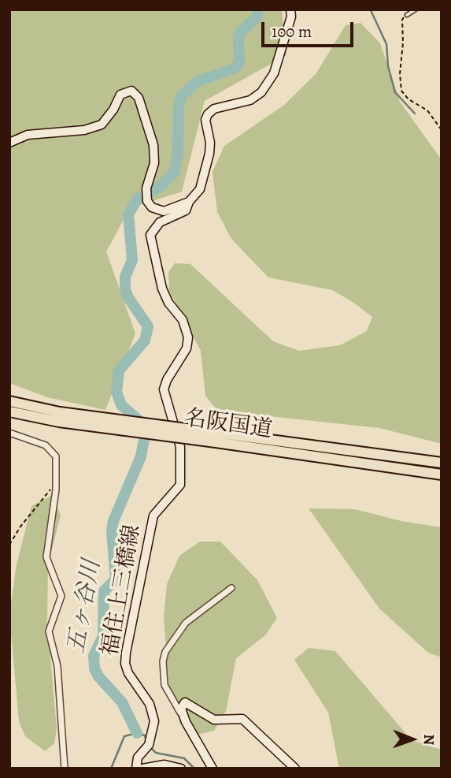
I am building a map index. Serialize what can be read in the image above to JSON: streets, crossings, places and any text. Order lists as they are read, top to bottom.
{
  "streets": {
    "highway": ["名阪国道"],
    "main road": ["福住上三橋線"]
  },
  "water": ["五ヶ谷川"],
  "scale_bar": "100 m",
  "north": "right"
}
